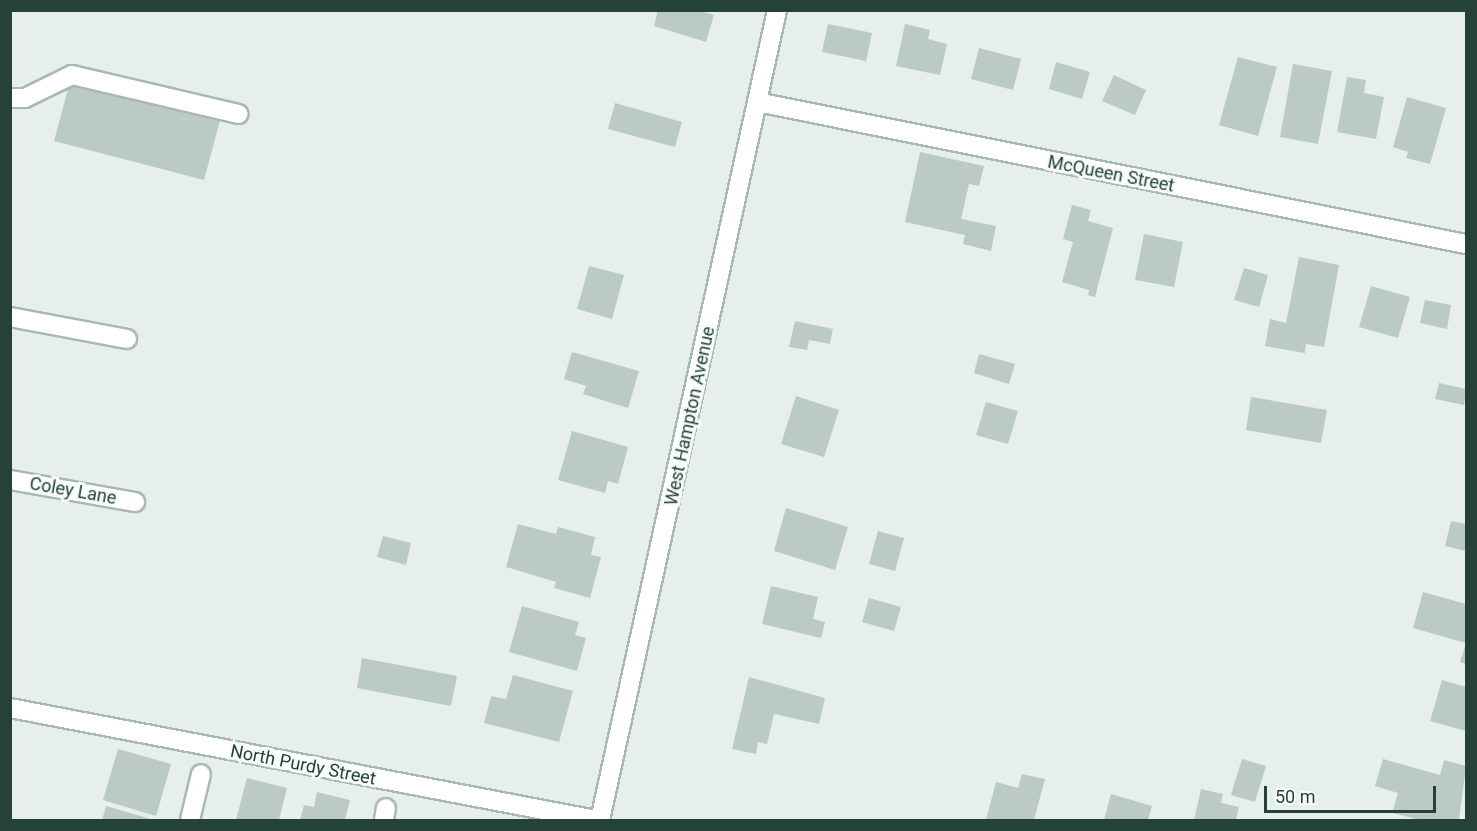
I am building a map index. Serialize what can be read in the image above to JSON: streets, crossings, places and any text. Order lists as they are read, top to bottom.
{
  "streets": {
    "street": [
      "McQueen Street",
      "West Hampton Avenue",
      "Coley Lane",
      "North Purdy Street"
    ]
  },
  "crossings": [
    ["McQueen Street", "West Hampton Avenue"]
  ],
  "scale_bar": "50 m"
}
